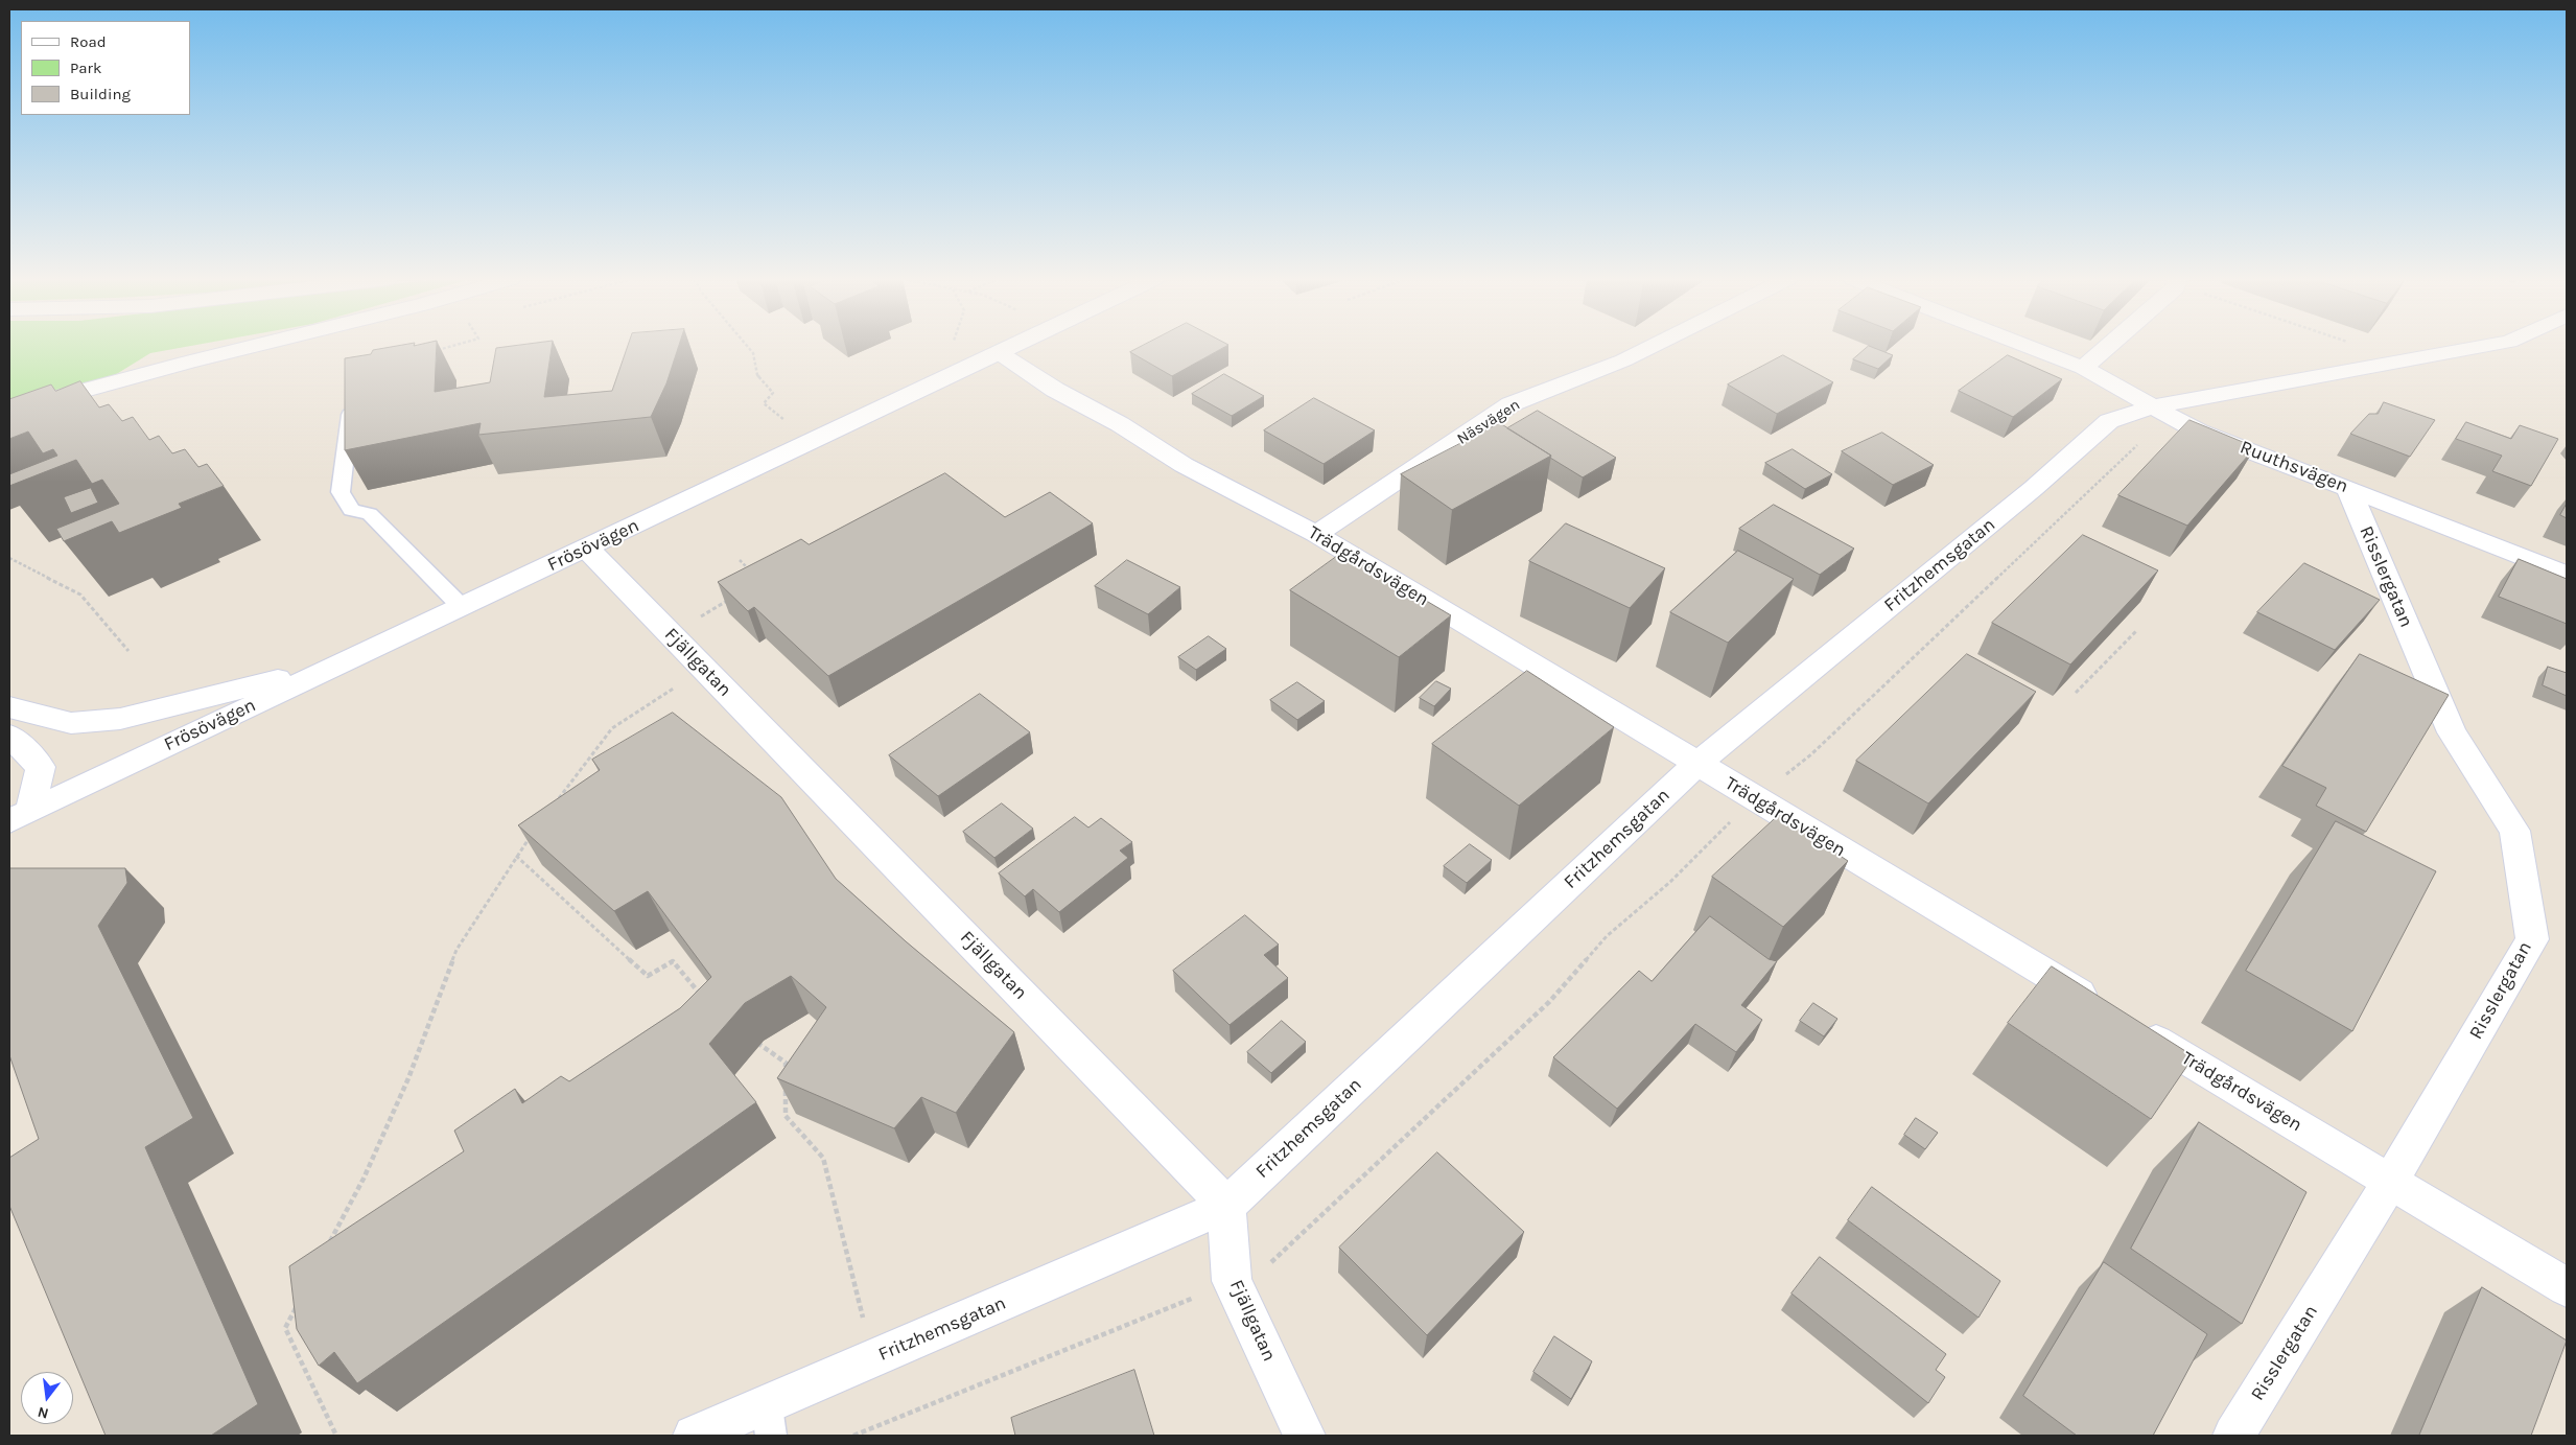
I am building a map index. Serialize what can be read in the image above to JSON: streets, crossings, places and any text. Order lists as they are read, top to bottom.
{
  "streets": {
    "street": [
      "Näsvägen",
      "Ruuthsvägen",
      "Frösövägen",
      "Fritzhemsgatan",
      "Trädgårdsvägen",
      "Risslergatan",
      "Fjällgatan"
    ]
  },
  "crossings": [
    ["Näsvägen", "Trädgårdsvägen"],
    ["Ruuthsvägen", "Fritzhemsgatan"],
    ["Ruuthsvägen", "Risslergatan"],
    ["Frösövägen", "Trädgårdsvägen"],
    ["Frösövägen", "Fjällgatan"],
    ["Fritzhemsgatan", "Trädgårdsvägen"],
    ["Fritzhemsgatan", "Fjällgatan"],
    ["Trädgårdsvägen", "Risslergatan"]
  ],
  "legend": ["Road", "Park", "Building"],
  "north": "bottom"
}
